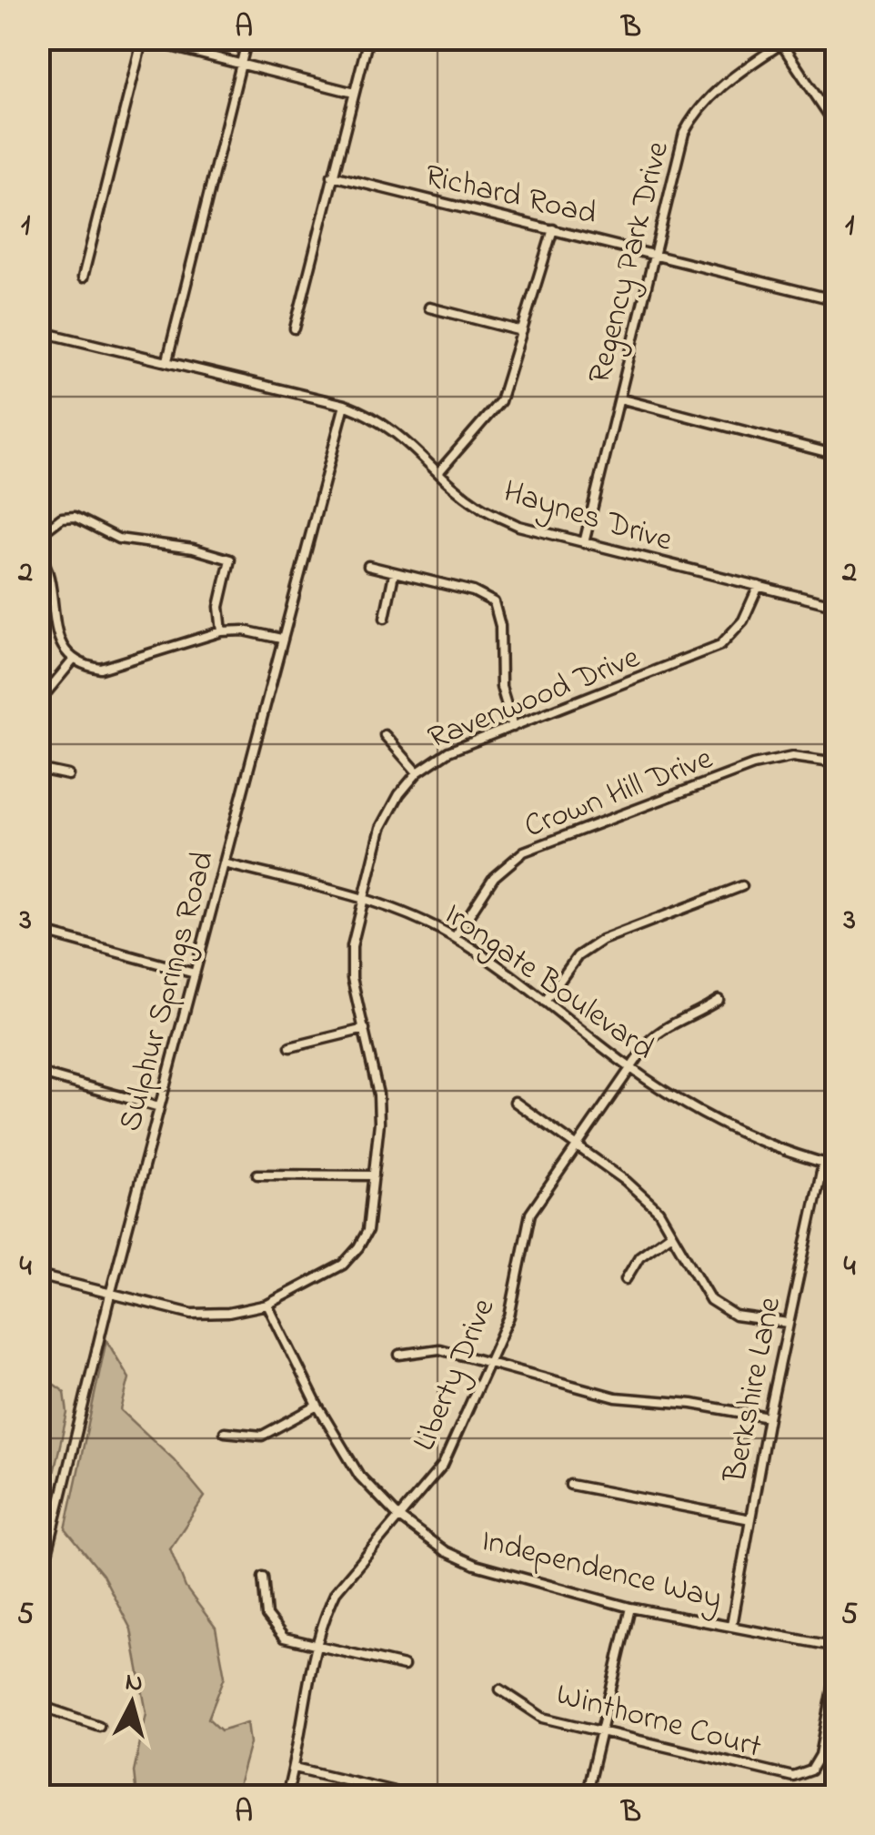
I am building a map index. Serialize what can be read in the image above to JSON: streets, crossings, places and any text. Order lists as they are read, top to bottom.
{
  "streets": {
    "street": [
      "Richard Road",
      "Regency Park Drive",
      "Haynes Drive",
      "Ravenwood Drive",
      "Crown Hill Drive",
      "Irongate Boulevard",
      "Sulphur Springs Road",
      "Liberty Drive",
      "Berkshire Lane",
      "Independence Way",
      "Winthorne Court"
    ]
  },
  "crossings": [
    ["Richard Road", "Regency Park Drive"],
    ["Regency Park Drive", "Haynes Drive"],
    ["Haynes Drive", "Ravenwood Drive"],
    ["Haynes Drive", "Sulphur Springs Road"],
    ["Ravenwood Drive", "Irongate Boulevard"],
    ["Ravenwood Drive", "Sulphur Springs Road"],
    ["Ravenwood Drive", "Independence Way"],
    ["Crown Hill Drive", "Irongate Boulevard"],
    ["Irongate Boulevard", "Sulphur Springs Road"],
    ["Irongate Boulevard", "Liberty Drive"],
    ["Irongate Boulevard", "Berkshire Lane"],
    ["Liberty Drive", "Independence Way"],
    ["Berkshire Lane", "Independence Way"]
  ],
  "north": "top",
  "grid": {
    "columns": ["A", "B"],
    "rows": [
      "1",
      "2",
      "3",
      "4",
      "5"
    ]
  }
}
